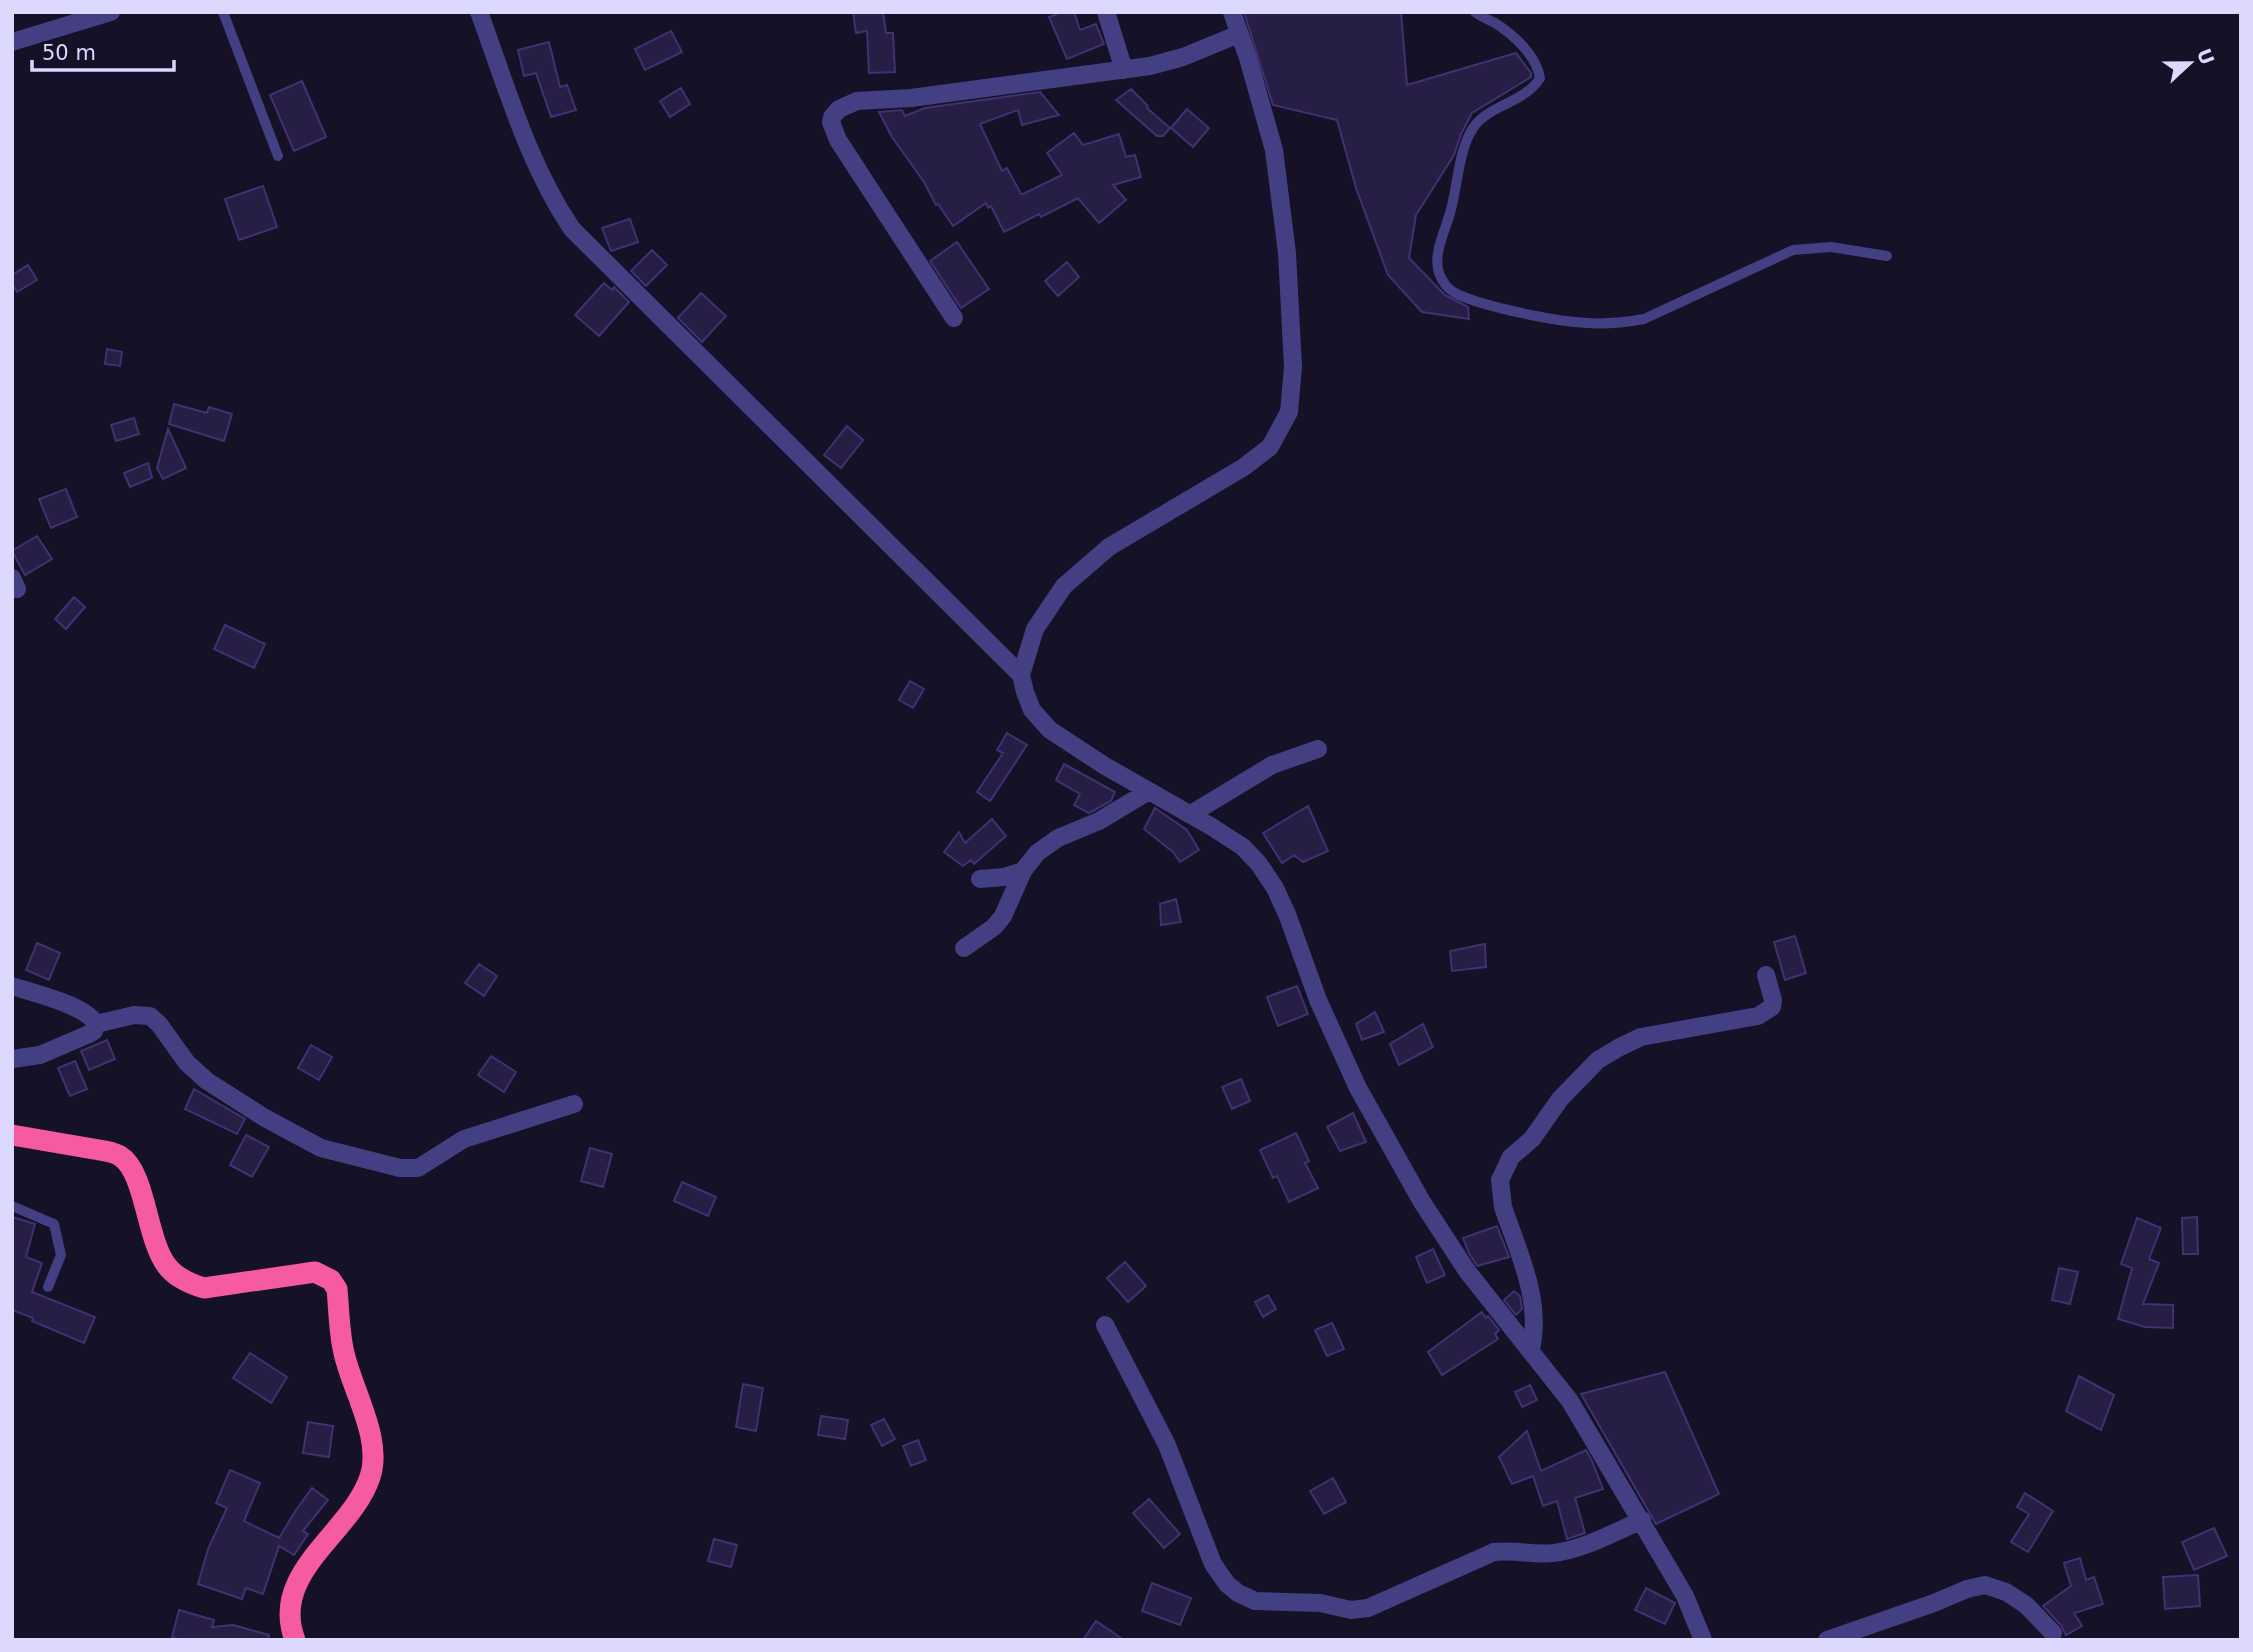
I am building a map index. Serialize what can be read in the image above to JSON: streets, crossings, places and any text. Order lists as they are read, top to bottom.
{
  "scale_bar": "50 m",
  "north": "right"
}
